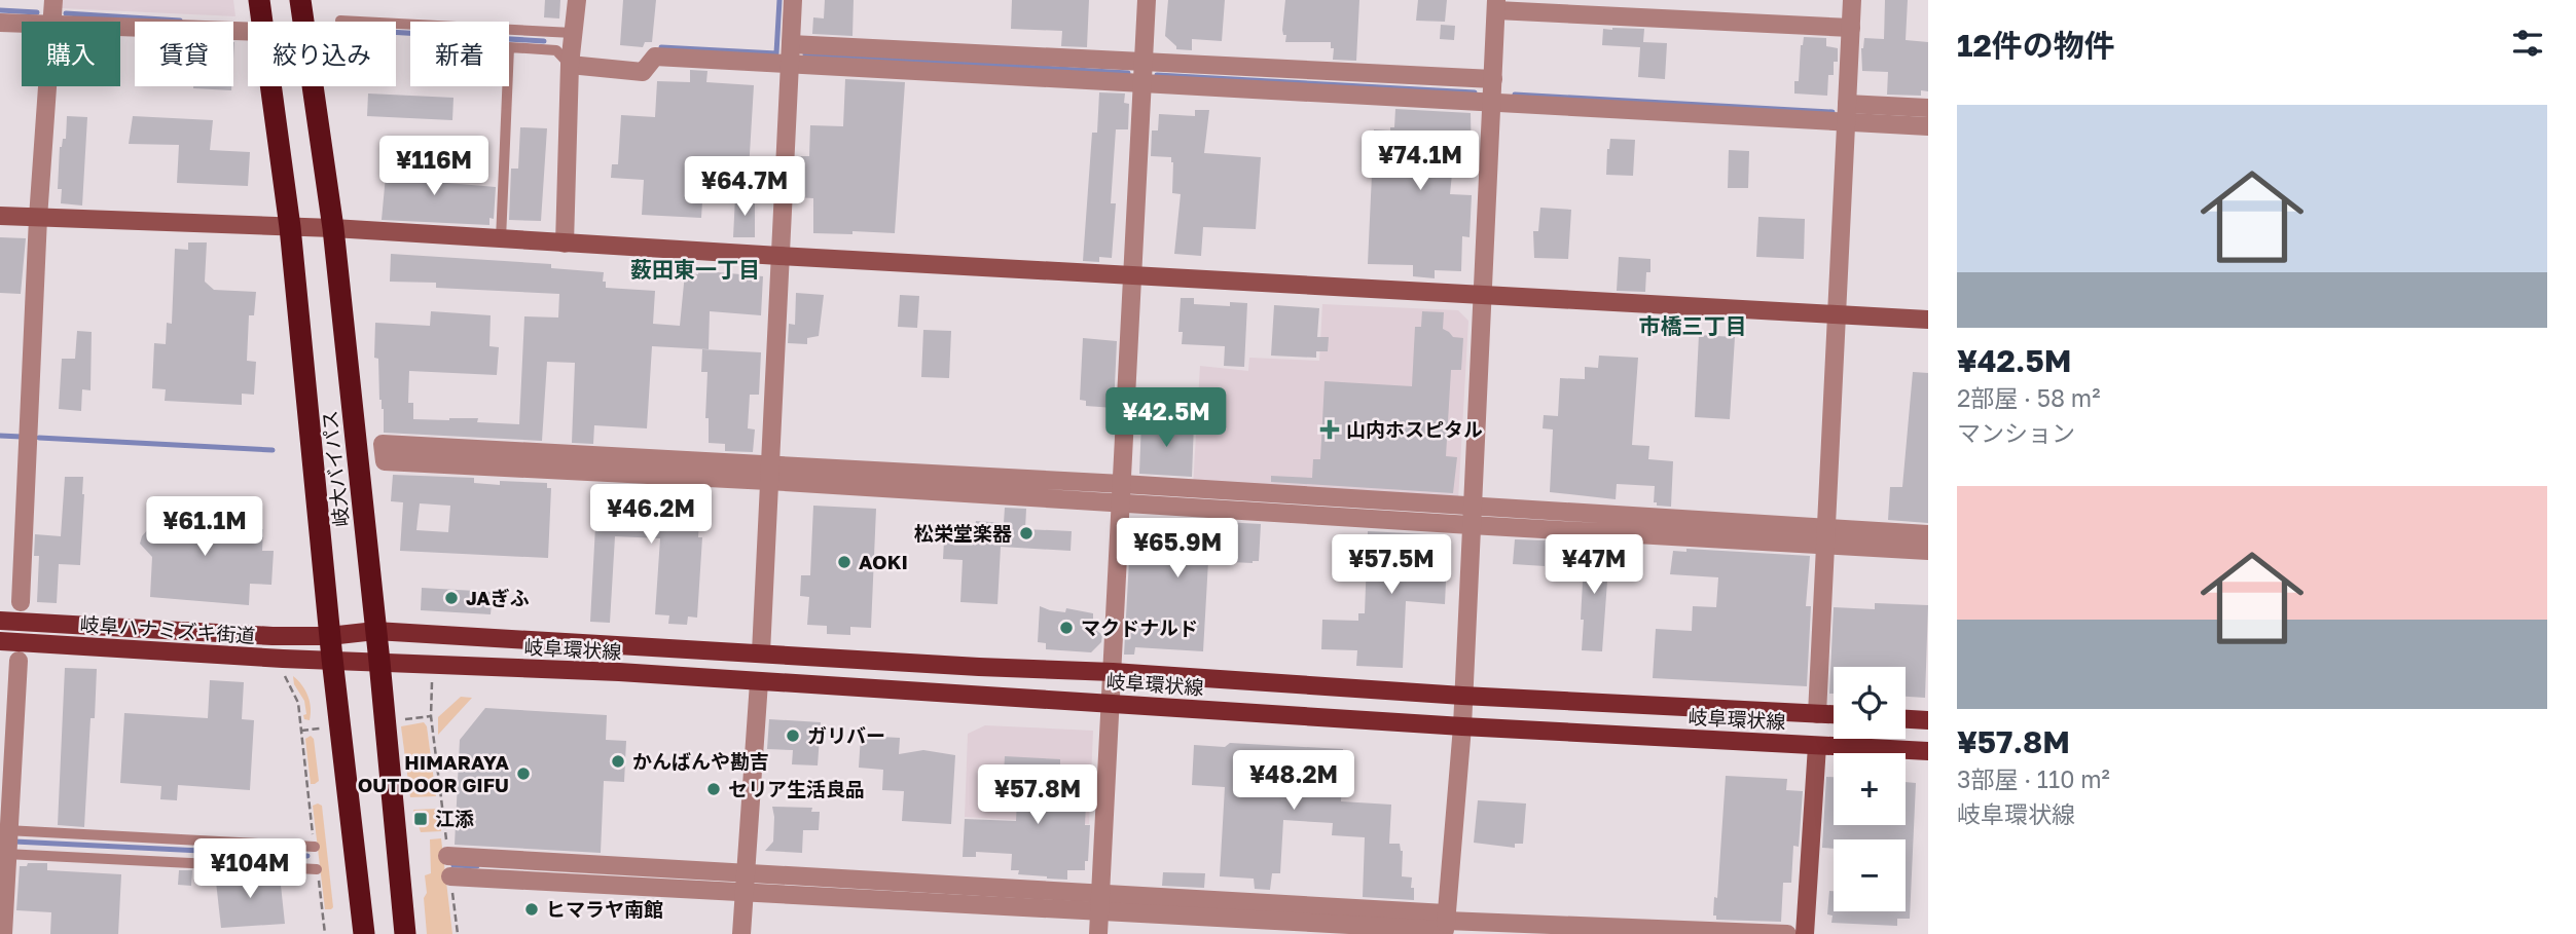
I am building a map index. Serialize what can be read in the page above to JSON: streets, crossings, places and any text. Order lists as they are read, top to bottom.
{
  "streets": {
    "highway": ["岐大バイパス"],
    "main road": ["岐阜ハナミズキ街道", "岐阜環状線"]
  },
  "crossings": [
    ["岐大バイパス", "岐阜ハナミズキ街道"],
    ["岐大バイパス", "岐阜環状線"],
    ["岐阜ハナミズキ街道", "岐阜環状線"]
  ],
  "districts": ["薮田東一丁目", "市橋三丁目"],
  "places": {
    "health": ["山内ホスピタル"],
    "other": [
      "松栄堂楽器",
      "AOKI",
      "JAぎふ",
      "マクドナルド",
      "ガリバー",
      "かんばんや勘吉",
      "HIMARAYA OUTDOOR GIFU",
      "セリア生活良品",
      "ヒマラヤ南館"
    ],
    "transit": ["江添"]
  },
  "page": {
    "heading": "12件の物件",
    "chip": [
      "購入",
      "賃貸",
      "絞り込み",
      "新着"
    ],
    "list": [
      {
        "name": "¥42.5M",
        "note": "2部屋 · 58 m² · マンション"
      },
      {
        "name": "¥57.8M",
        "note": "3部屋 · 110 m² · 岐阜環状線"
      }
    ],
    "price": [
      "¥74.1M",
      "¥116M",
      "¥64.7M",
      "¥42.5M",
      "¥46.2M",
      "¥61.1M",
      "¥65.9M",
      "¥57.5M",
      "¥47M",
      "¥48.2M",
      "¥57.8M",
      "¥104M"
    ],
    "map_buttons": ["+", "−"]
  }
}
